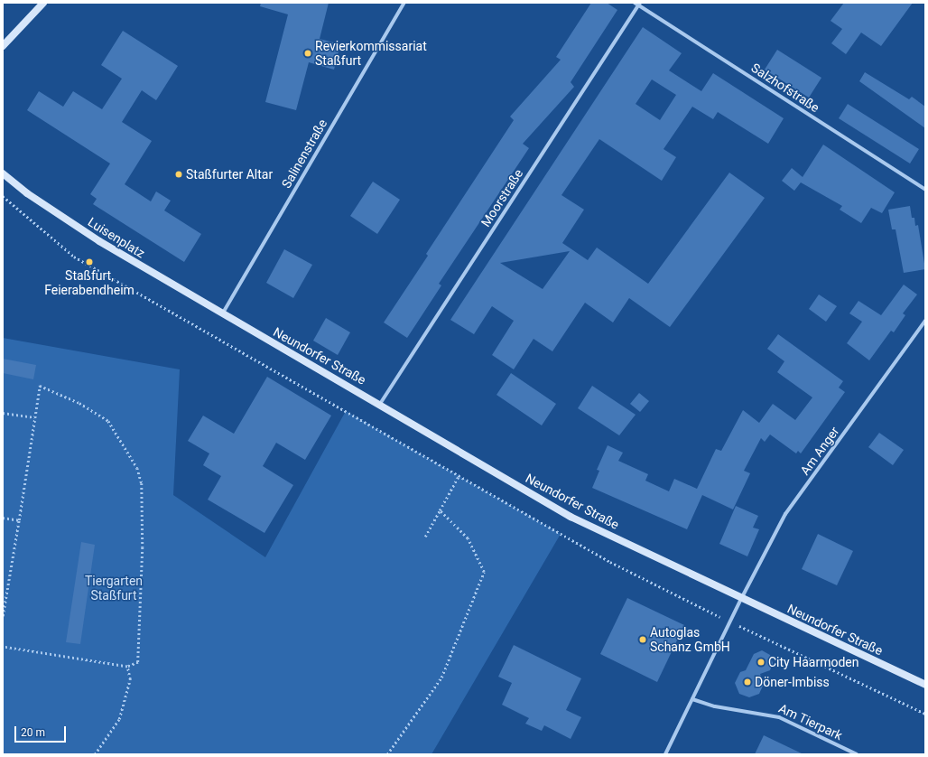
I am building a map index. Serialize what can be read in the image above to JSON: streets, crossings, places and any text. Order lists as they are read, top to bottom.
{
  "streets": {
    "main road": ["Luisenplatz", "Neundorfer Straße"],
    "street": [
      "Salzhofstraße",
      "Salinenstraße",
      "Moorstraße",
      "Am Anger",
      "Am Tierpark"
    ]
  },
  "crossings": [
    ["Salzhofstraße", "Moorstraße"],
    ["Salinenstraße", "Luisenplatz"],
    ["Salinenstraße", "Neundorfer Straße"],
    ["Moorstraße", "Neundorfer Straße"],
    ["Luisenplatz", "Neundorfer Straße"],
    ["Neundorfer Straße", "Am Anger"]
  ],
  "parks": ["Tiergarten Staßfurt"],
  "places": [
    "Revierkommissariat Staßfurt",
    "Staßfurter Altar",
    "Staßfurt, Feierabendheim",
    "Autoglas Schanz GmbH",
    "City Haarmoden",
    "Döner-Imbiss"
  ],
  "scale_bar": "20 m"
}
